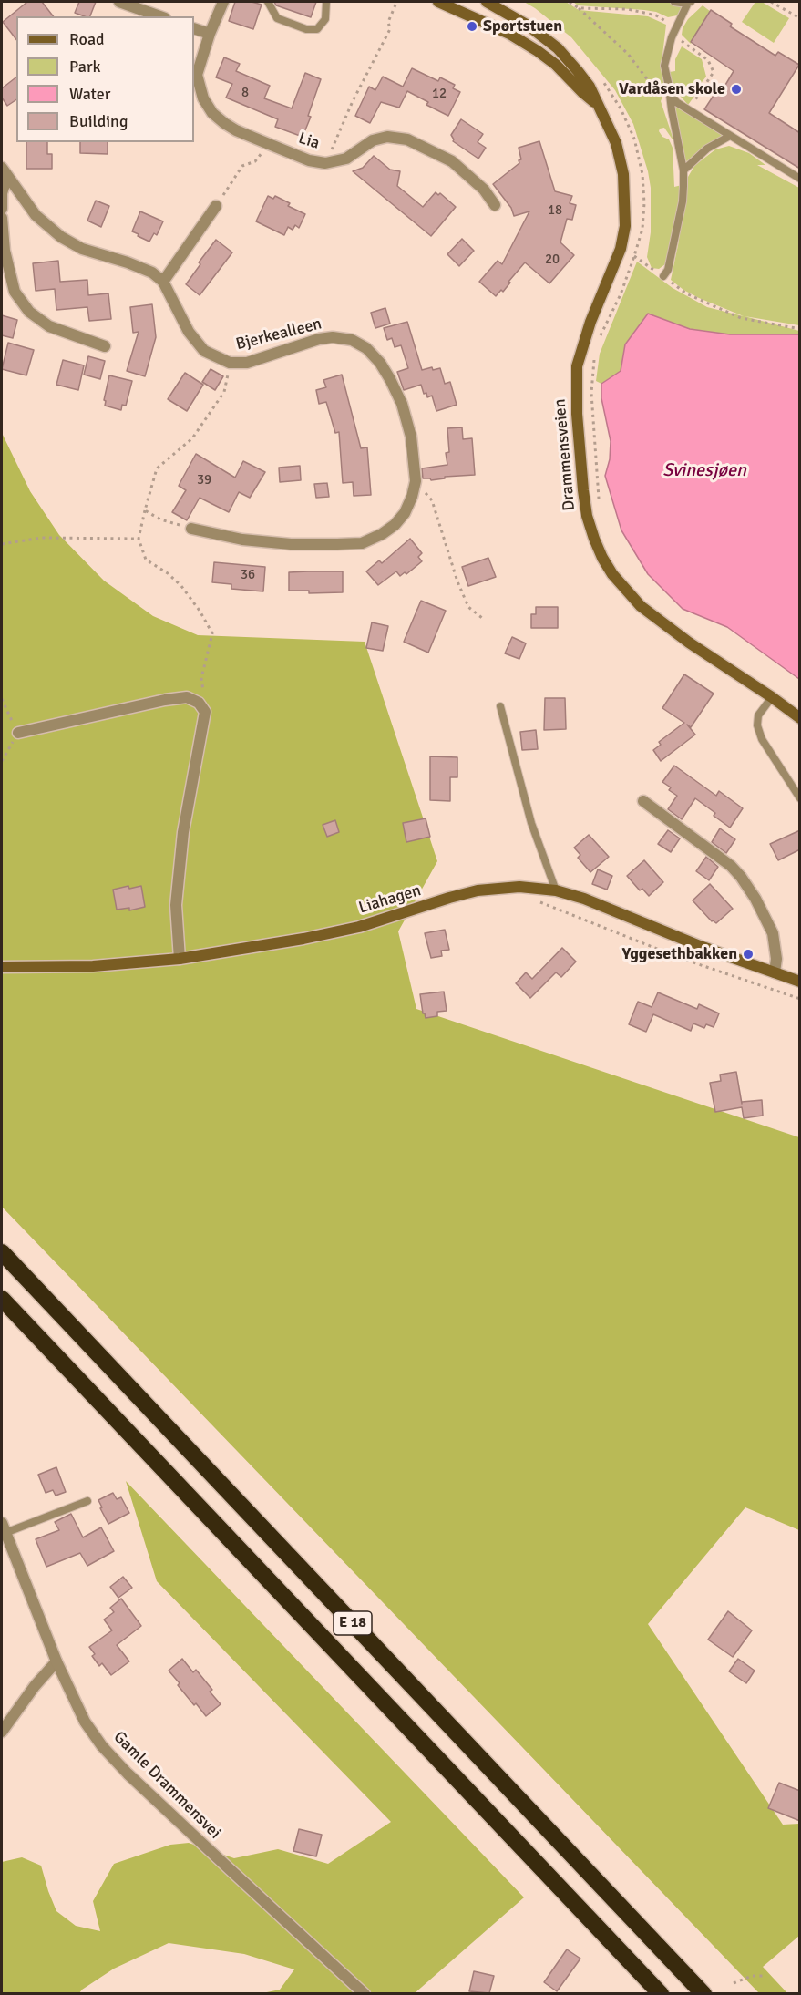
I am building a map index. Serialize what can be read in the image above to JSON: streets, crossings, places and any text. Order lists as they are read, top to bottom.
{
  "streets": {
    "highway": ["E 18"],
    "main road": ["Drammensveien", "Liahagen"],
    "street": ["Lia", "Bjerkealleen", "Gamle Drammensvei"]
  },
  "water": ["Svinesjøen"],
  "places": ["Sportstuen", "Vardåsen skole", "Yggesethbakken"],
  "house_numbers": [
    "8",
    "12",
    "18",
    "20",
    "39",
    "36"
  ],
  "legend": [
    "Road",
    "Park",
    "Water",
    "Building"
  ]
}
